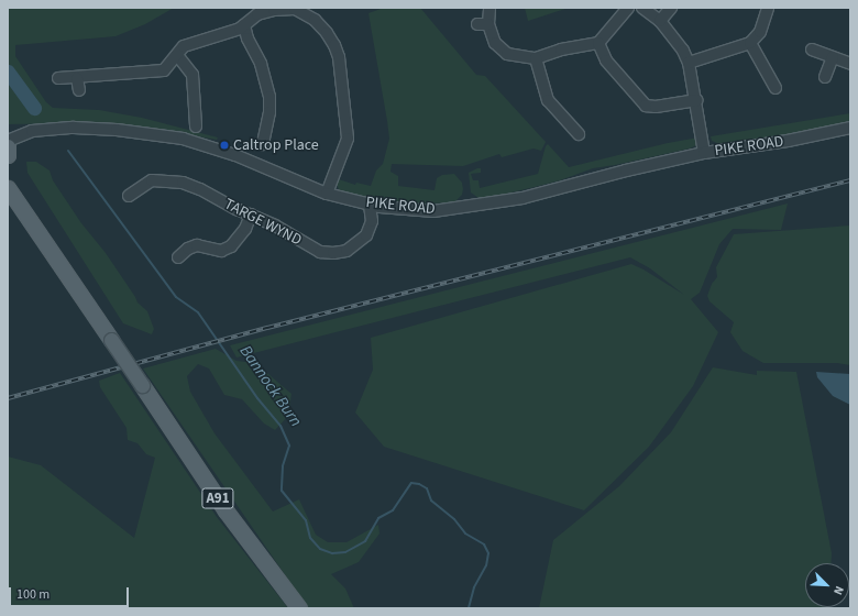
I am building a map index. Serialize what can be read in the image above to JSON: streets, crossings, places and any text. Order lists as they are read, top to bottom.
{
  "streets": {
    "main road": ["A91"],
    "street": ["PIKE ROAD", "TARGE WYND"]
  },
  "crossings": [
    ["PIKE ROAD", "TARGE WYND"]
  ],
  "water": ["Bannock Burn"],
  "places": ["Caltrop Place"],
  "scale_bar": "100 m",
  "north": "bottom right"
}
